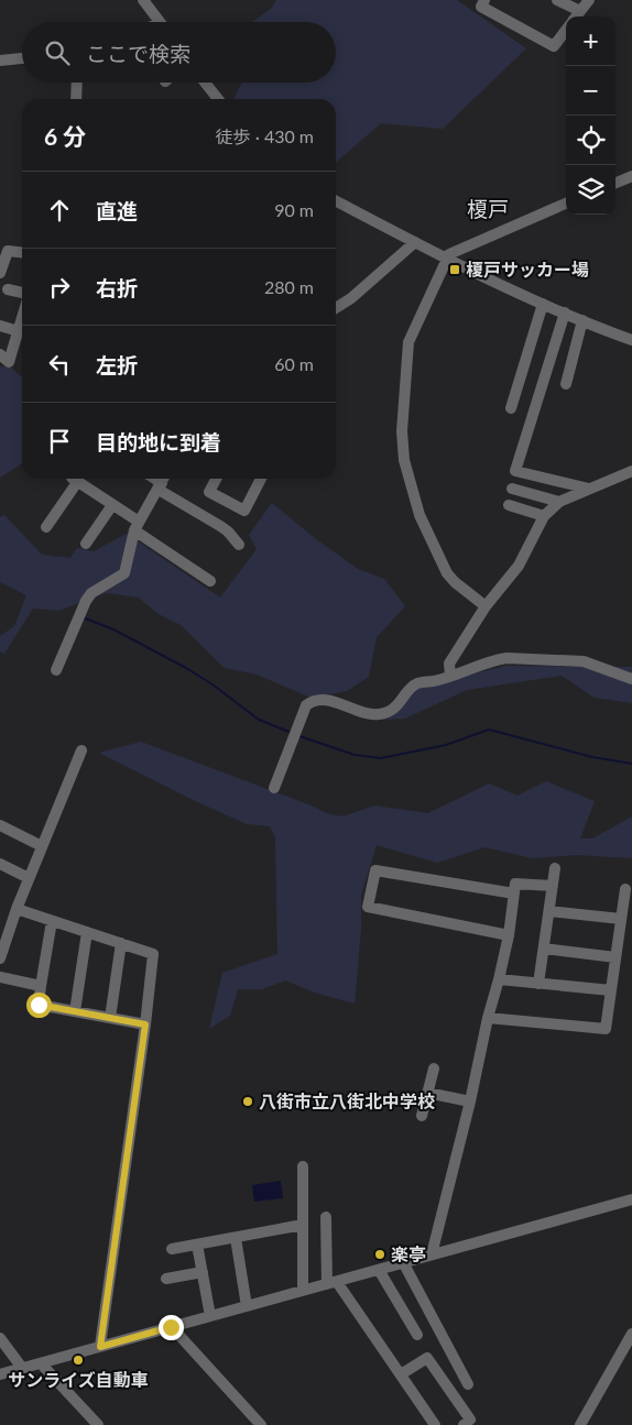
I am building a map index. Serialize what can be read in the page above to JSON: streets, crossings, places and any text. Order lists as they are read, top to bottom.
{
  "districts": ["榎戸"],
  "places": {
    "transit": ["榎戸サッカー場"],
    "other": ["八街市立八街北中学校", "楽亭", "サンライズ自動車"]
  },
  "page": {
    "map_buttons": ["+", "−"],
    "search": "ここで検索",
    "heading": ["6 分", "徒歩 · 430 m"],
    "list": [
      ["直進", "90 m"],
      ["右折", "280 m"],
      ["左折", "60 m"],
      "目的地に到着"
    ]
  }
}
